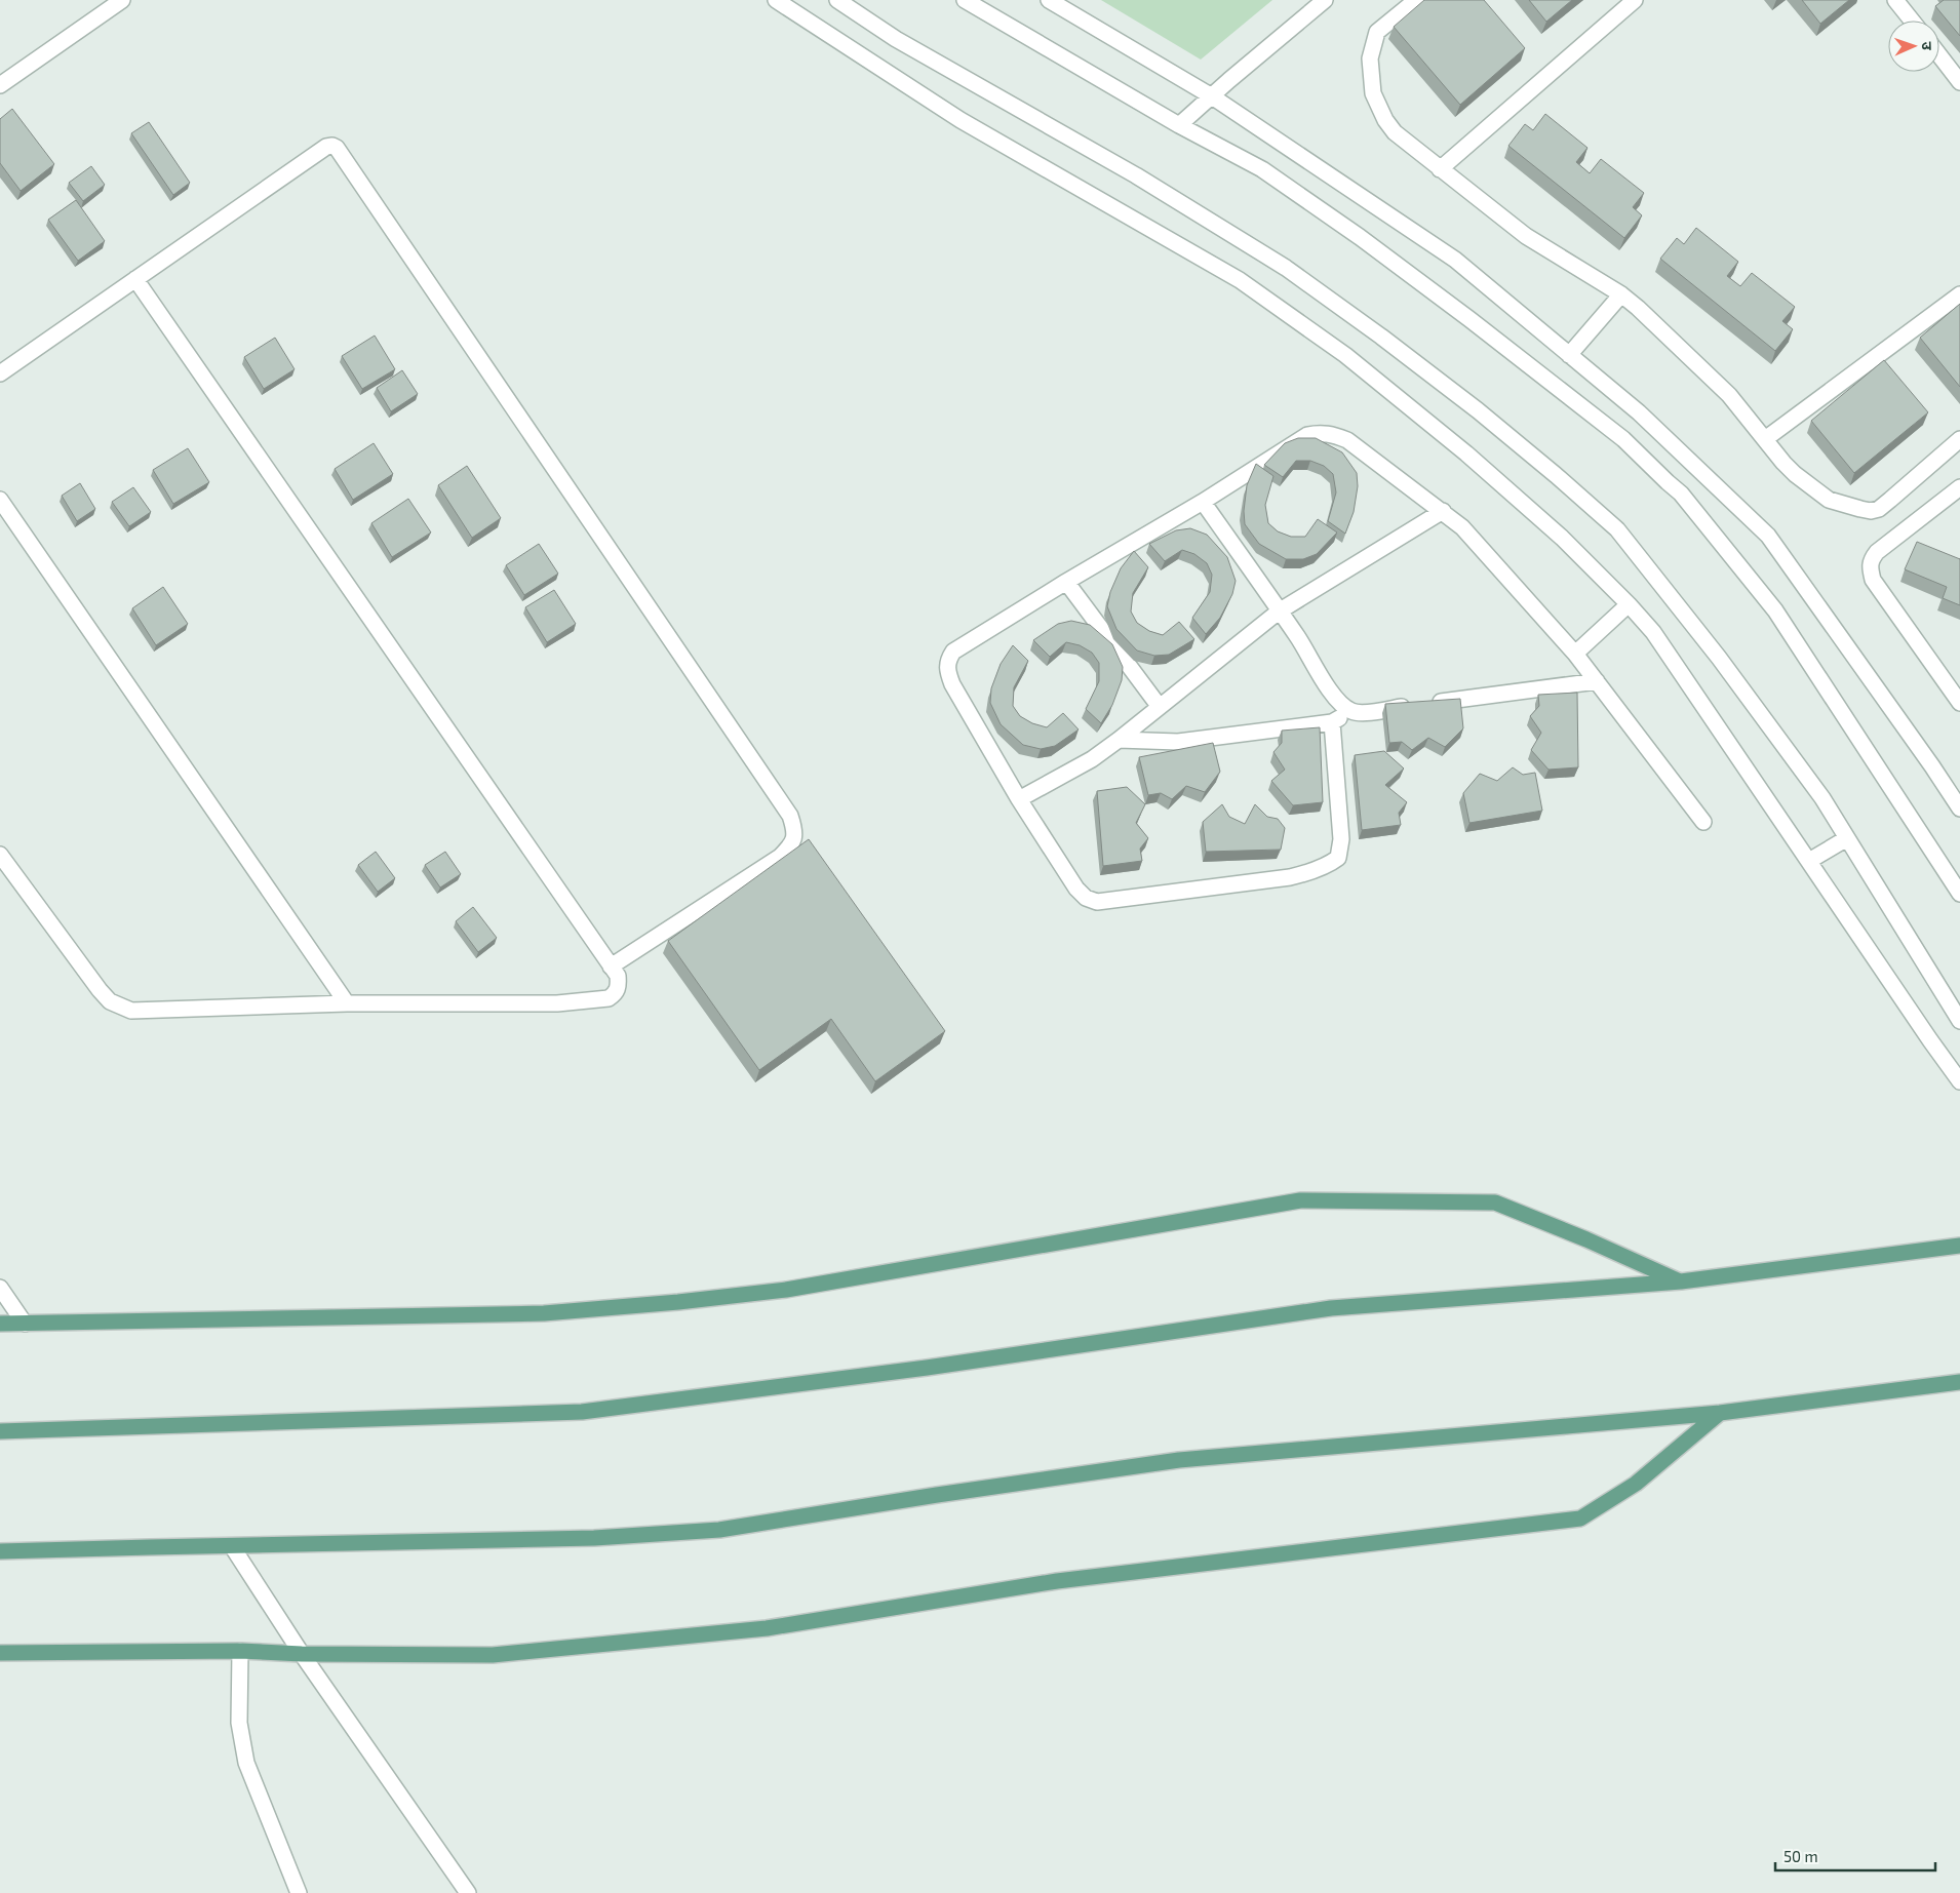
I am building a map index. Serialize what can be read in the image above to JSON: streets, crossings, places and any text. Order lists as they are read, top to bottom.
{
  "scale_bar": "50 m",
  "north": "right"
}
